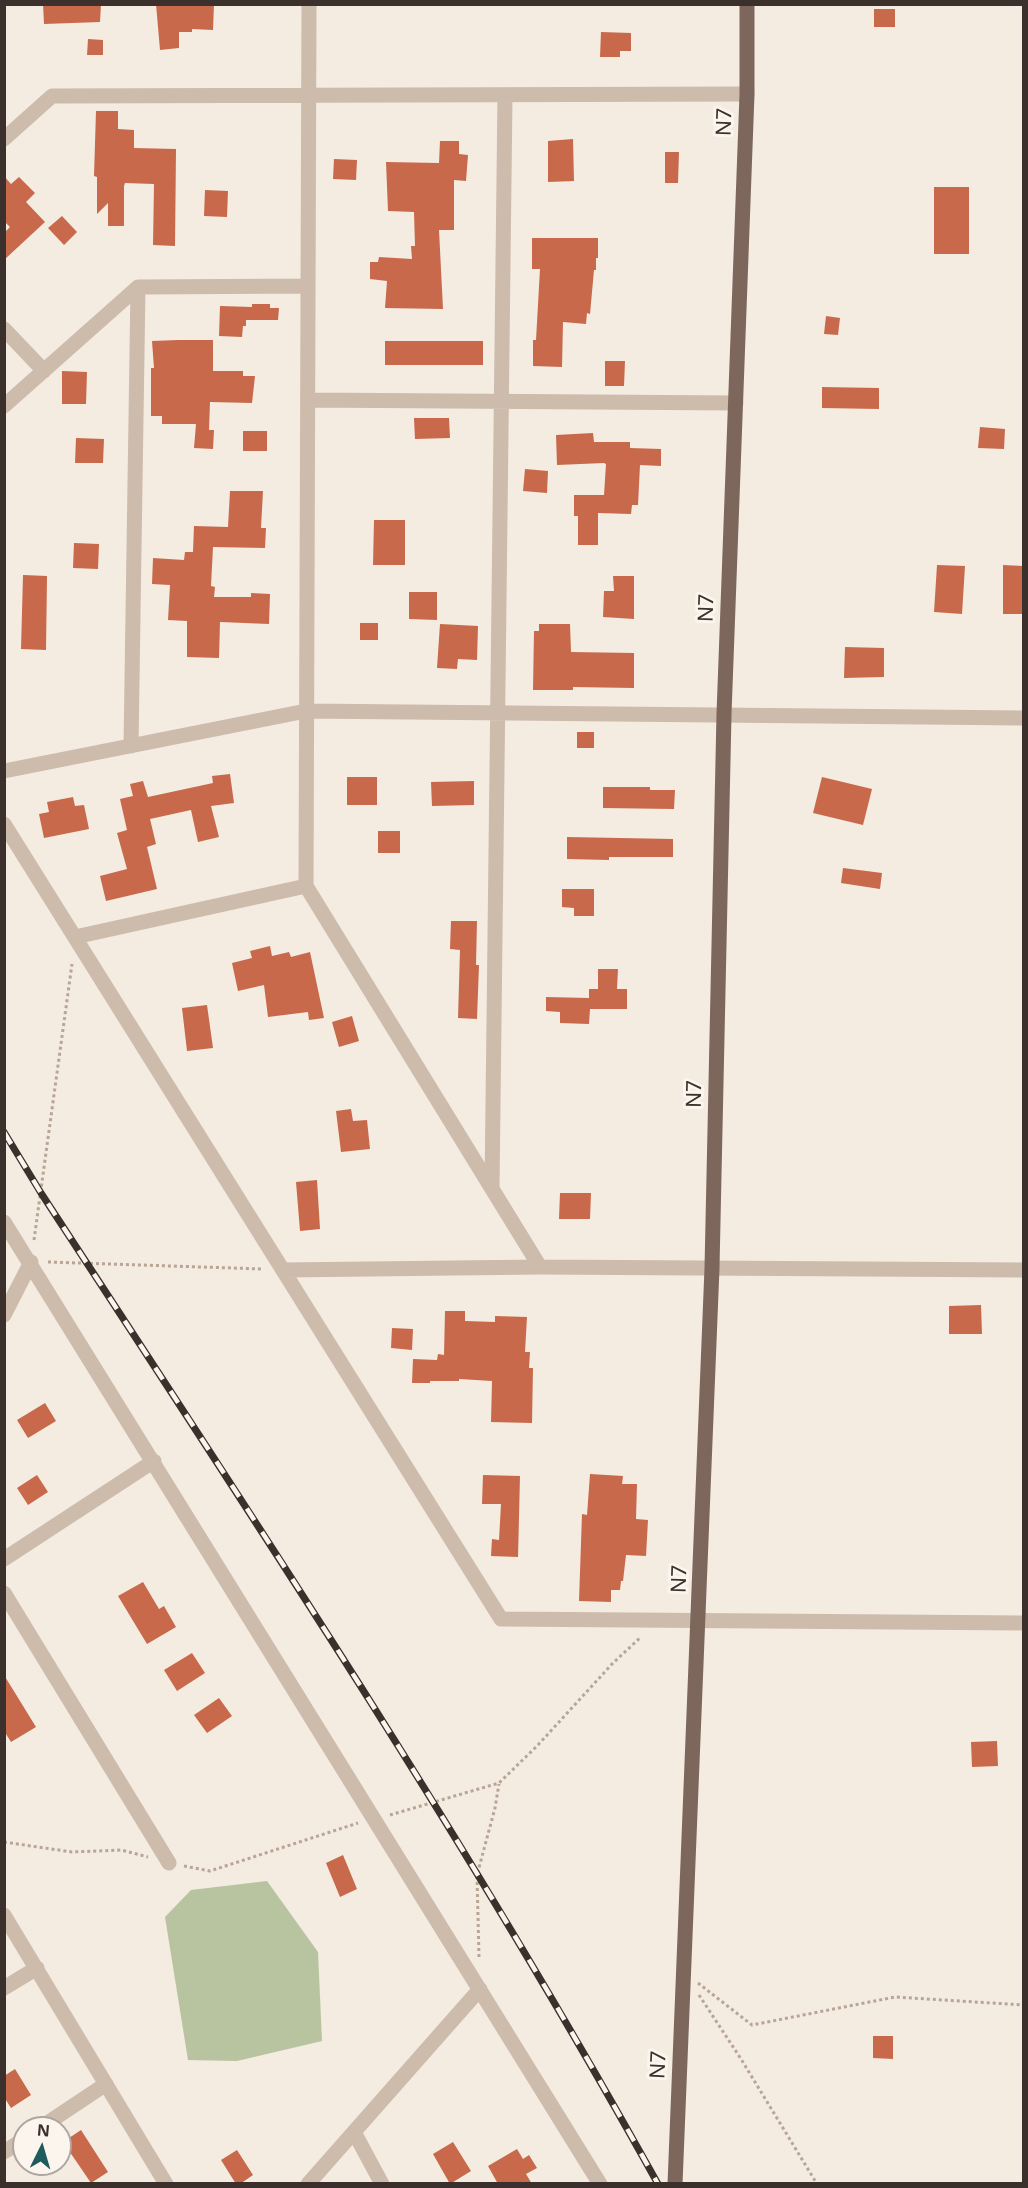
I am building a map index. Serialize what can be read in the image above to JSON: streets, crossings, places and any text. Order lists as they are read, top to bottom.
{
  "streets": {
    "main road": ["N7"]
  },
  "north": "top"
}
